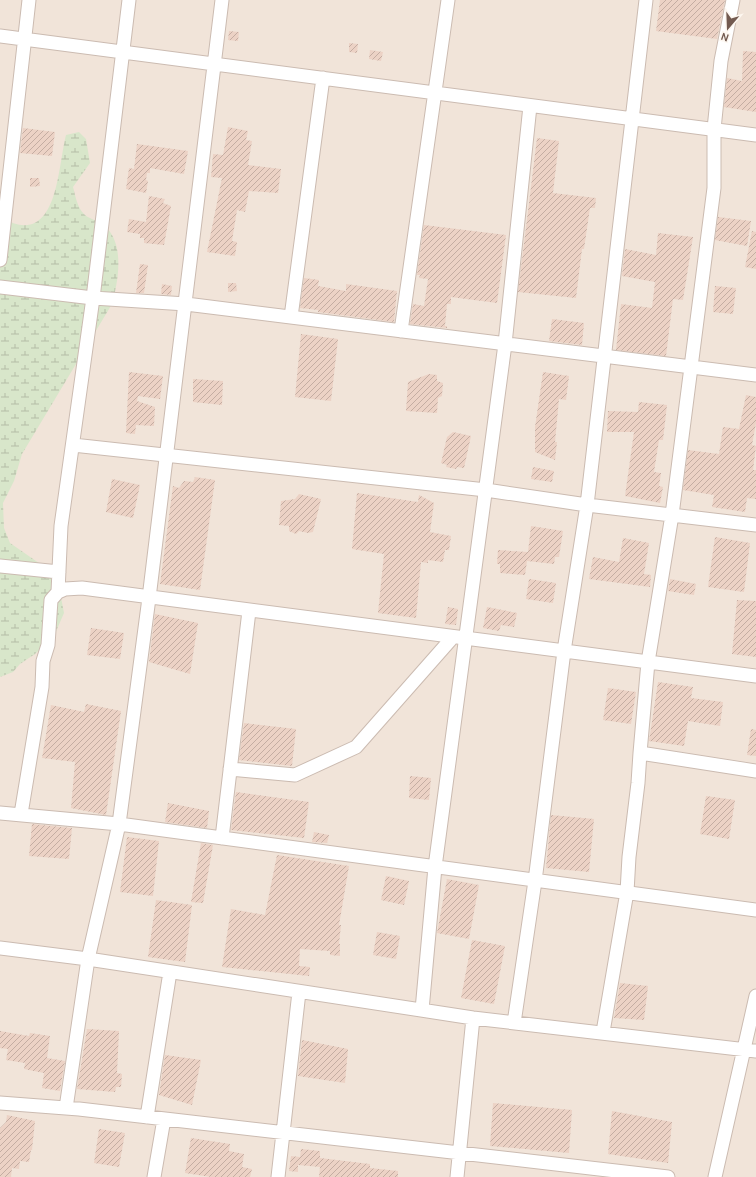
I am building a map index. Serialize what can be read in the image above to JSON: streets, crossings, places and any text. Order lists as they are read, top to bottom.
{
  "north": "bottom"
}
